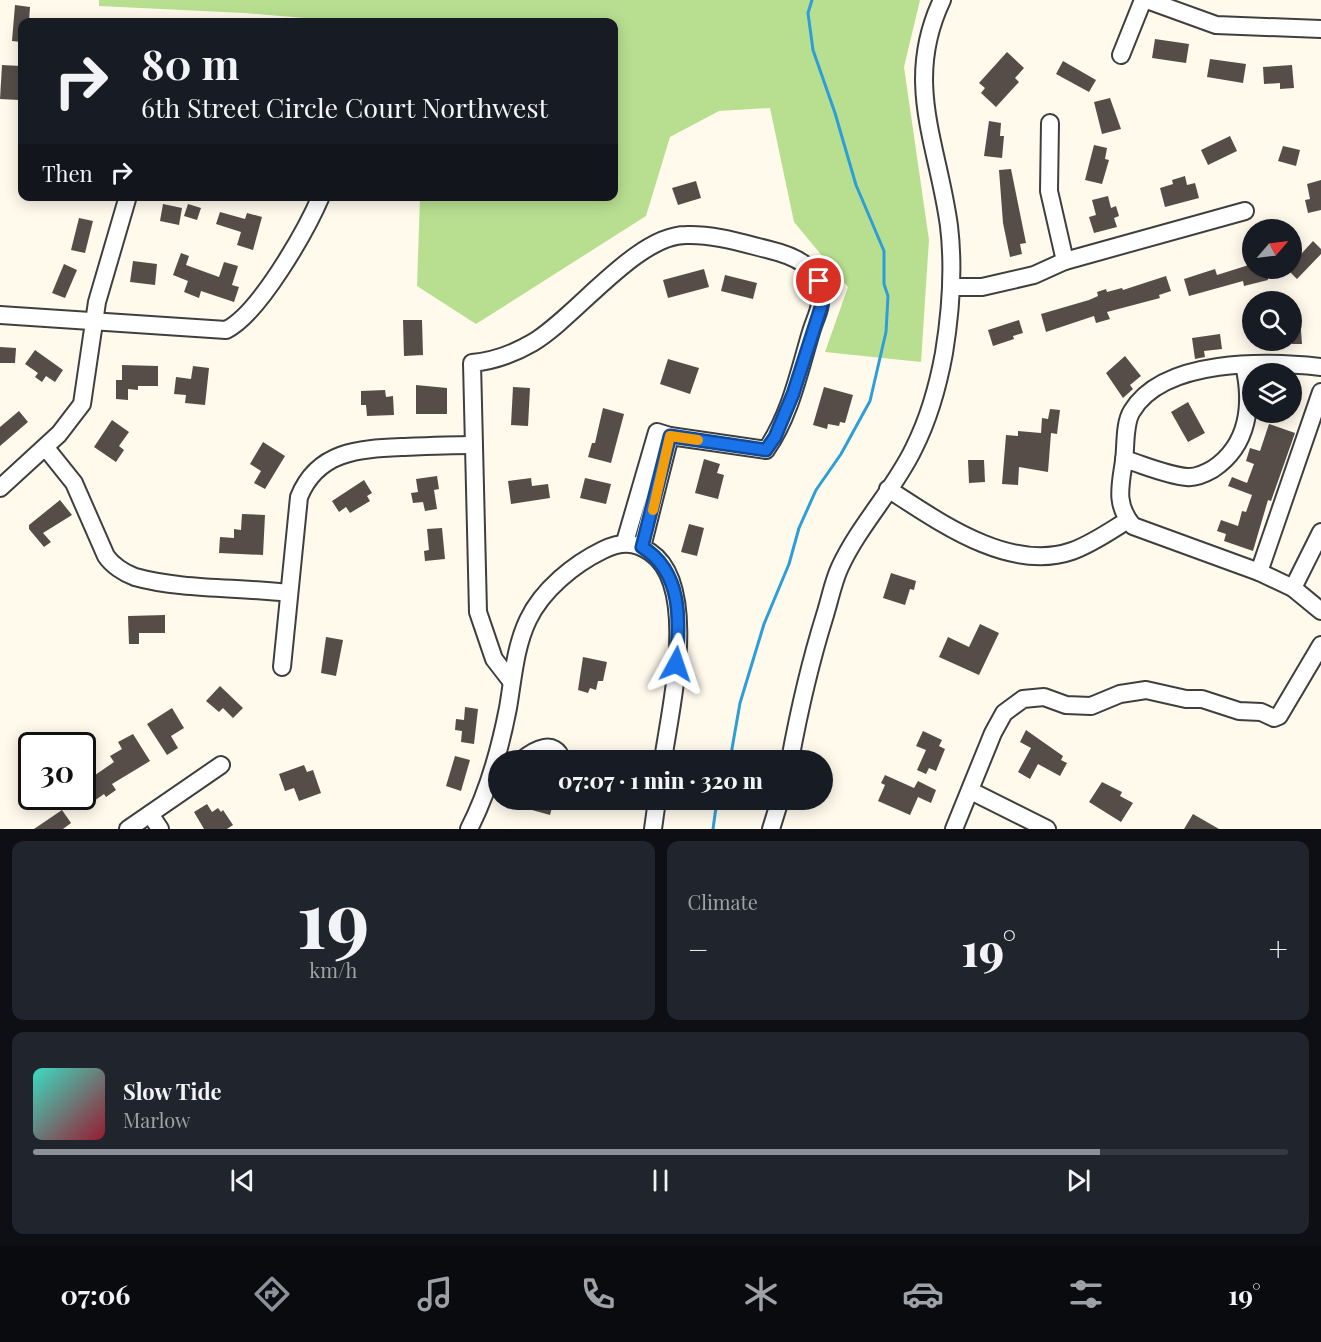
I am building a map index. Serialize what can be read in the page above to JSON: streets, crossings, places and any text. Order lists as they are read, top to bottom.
{
  "north": "top right",
  "page": {
    "turn": ["80 m", "6th Street Circle Court Northwest"],
    "then": "Then",
    "limit": "30",
    "trip": "07:07 · 1 min · 320 m",
    "tile": [
      ["19", "km/h"],
      "Climate"
    ],
    "heat": ["−", "19°", "+"],
    "song": ["Slow Tide", "Marlow"],
    "tabs": ["07:06", "19°"]
  }
}
